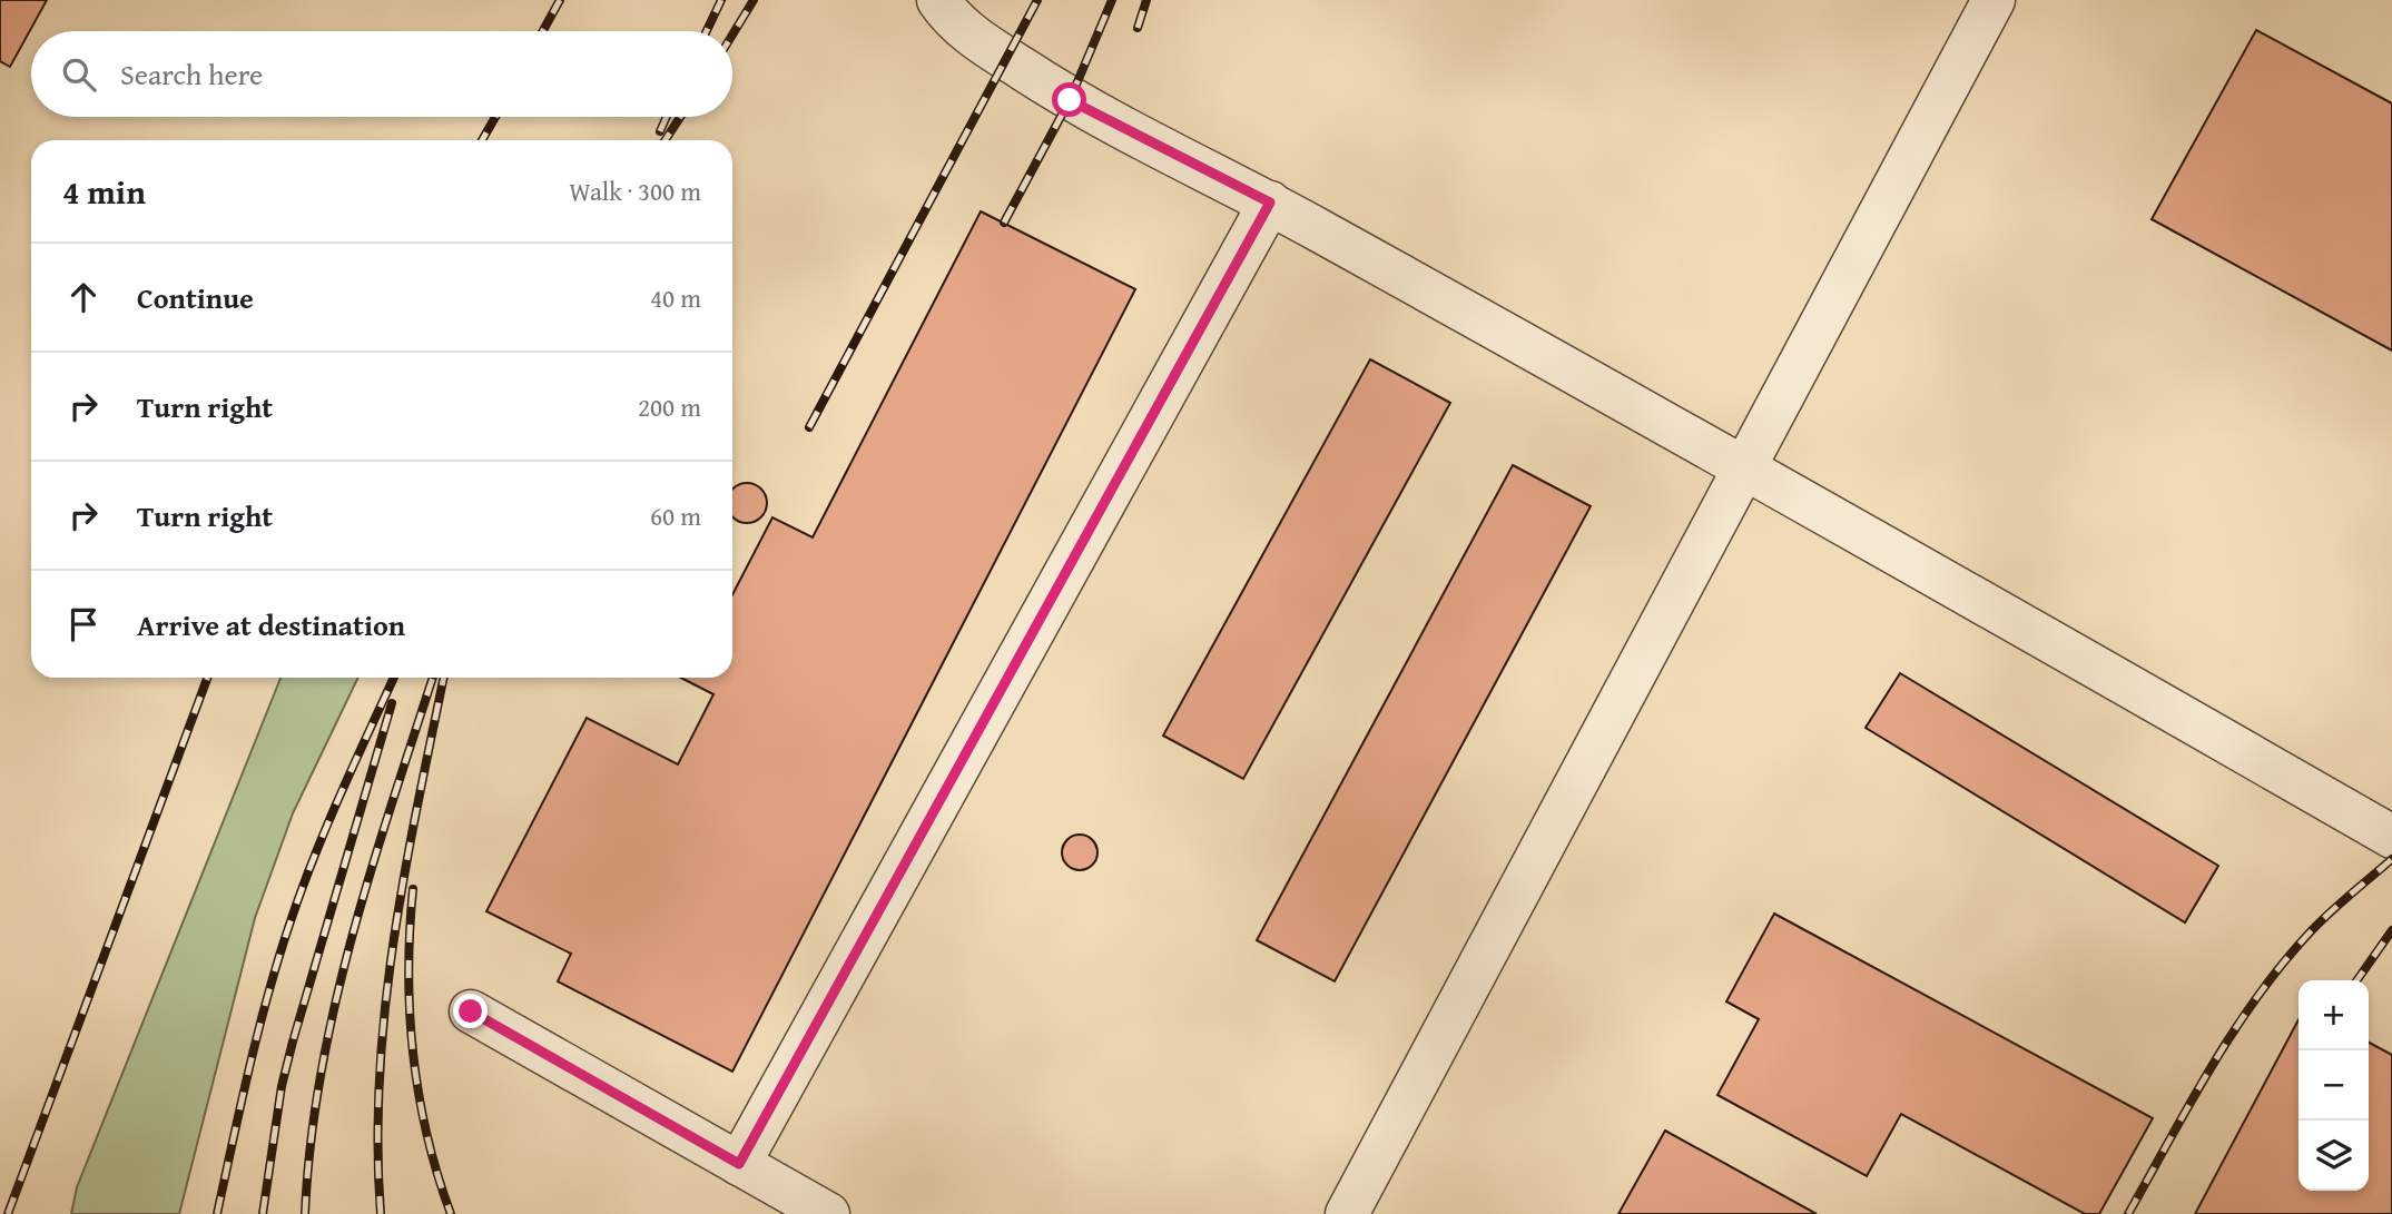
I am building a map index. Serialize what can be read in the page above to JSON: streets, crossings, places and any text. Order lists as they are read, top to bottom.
{
  "page": {
    "search": "Search here",
    "heading": ["4 min", "Walk · 300 m"],
    "list": [
      ["Continue", "40 m"],
      ["Turn right", "200 m"],
      ["Turn right", "60 m"],
      "Arrive at destination"
    ],
    "map_buttons": ["+", "−"]
  }
}
